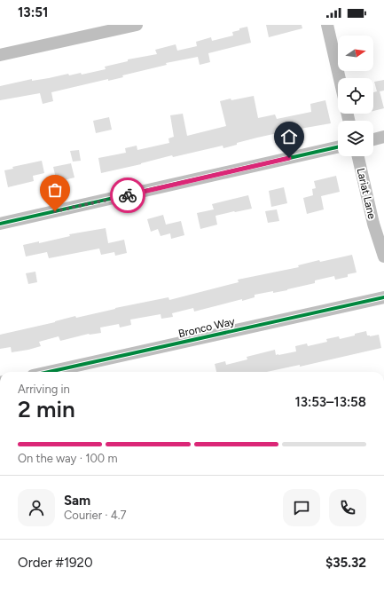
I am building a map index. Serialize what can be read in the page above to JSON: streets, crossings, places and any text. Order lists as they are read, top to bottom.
{
  "streets": {
    "street": ["Lariat Lane", "Bronco Way"]
  },
  "north": "right",
  "page": {
    "status": "13:51",
    "heading": ["2 min", "Arriving in", "13:53–13:58"],
    "panel": [
      "Sam",
      "Courier · 4.7",
      "Order #1920",
      "$35.32"
    ],
    "bar": "On the way · 100 m"
  }
}
